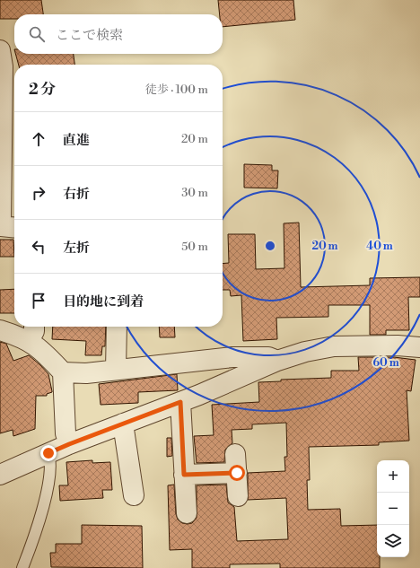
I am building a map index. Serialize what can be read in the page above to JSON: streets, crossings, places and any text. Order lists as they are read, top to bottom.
{
  "page": {
    "search": "ここで検索",
    "heading": ["2 分", "徒歩 · 100 m"],
    "list": [
      ["直進", "20 m"],
      ["右折", "30 m"],
      ["左折", "50 m"],
      "目的地に到着"
    ],
    "map_buttons": ["+", "−"]
  },
  "rings": ["20 m", "40 m", "60 m"]
}
